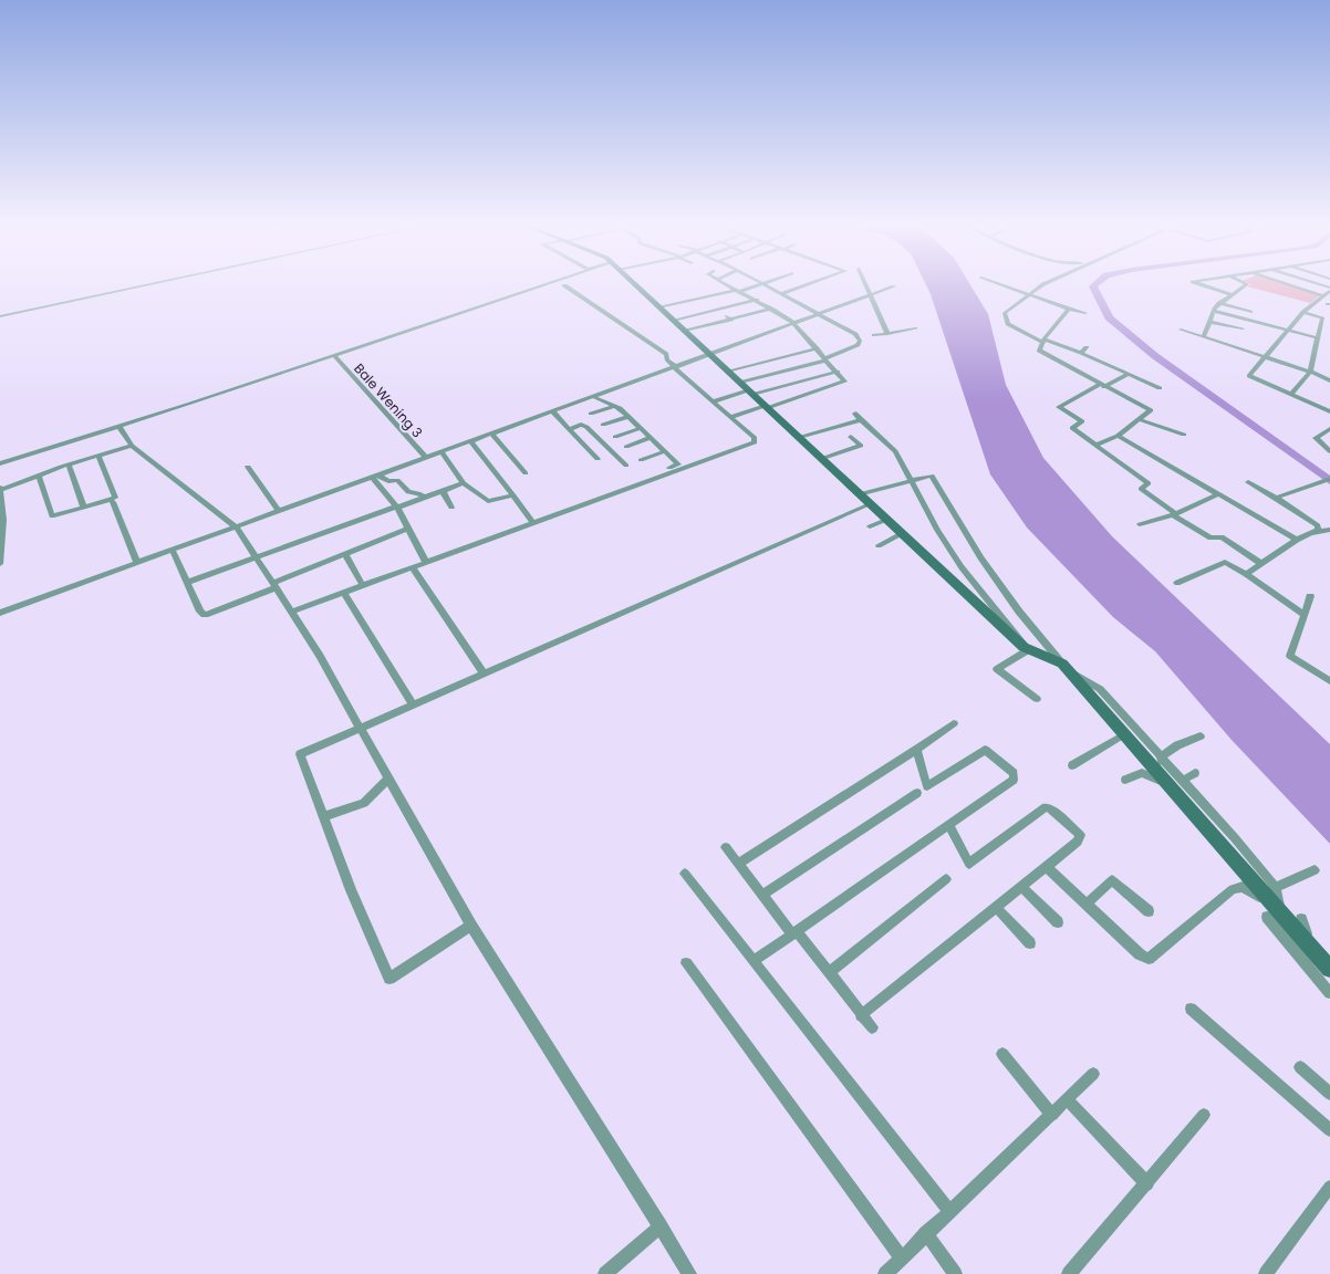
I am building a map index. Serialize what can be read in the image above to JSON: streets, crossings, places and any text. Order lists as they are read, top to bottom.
{
  "streets": {
    "street": ["Bale Wening 3"]
  }
}
